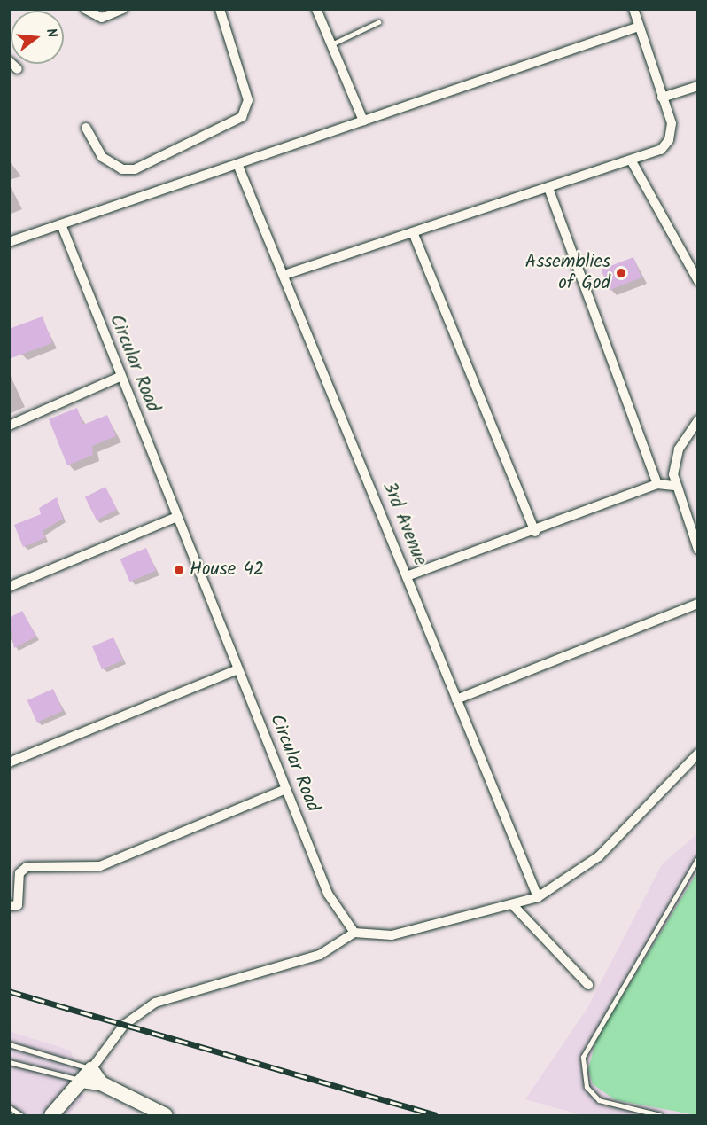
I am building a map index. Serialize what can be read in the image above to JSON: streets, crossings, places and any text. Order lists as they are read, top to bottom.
{
  "streets": {
    "street": ["Circular Road", "3rd Avenue"]
  },
  "places": ["Assemblies of God", "House 42"],
  "north": "right"
}
